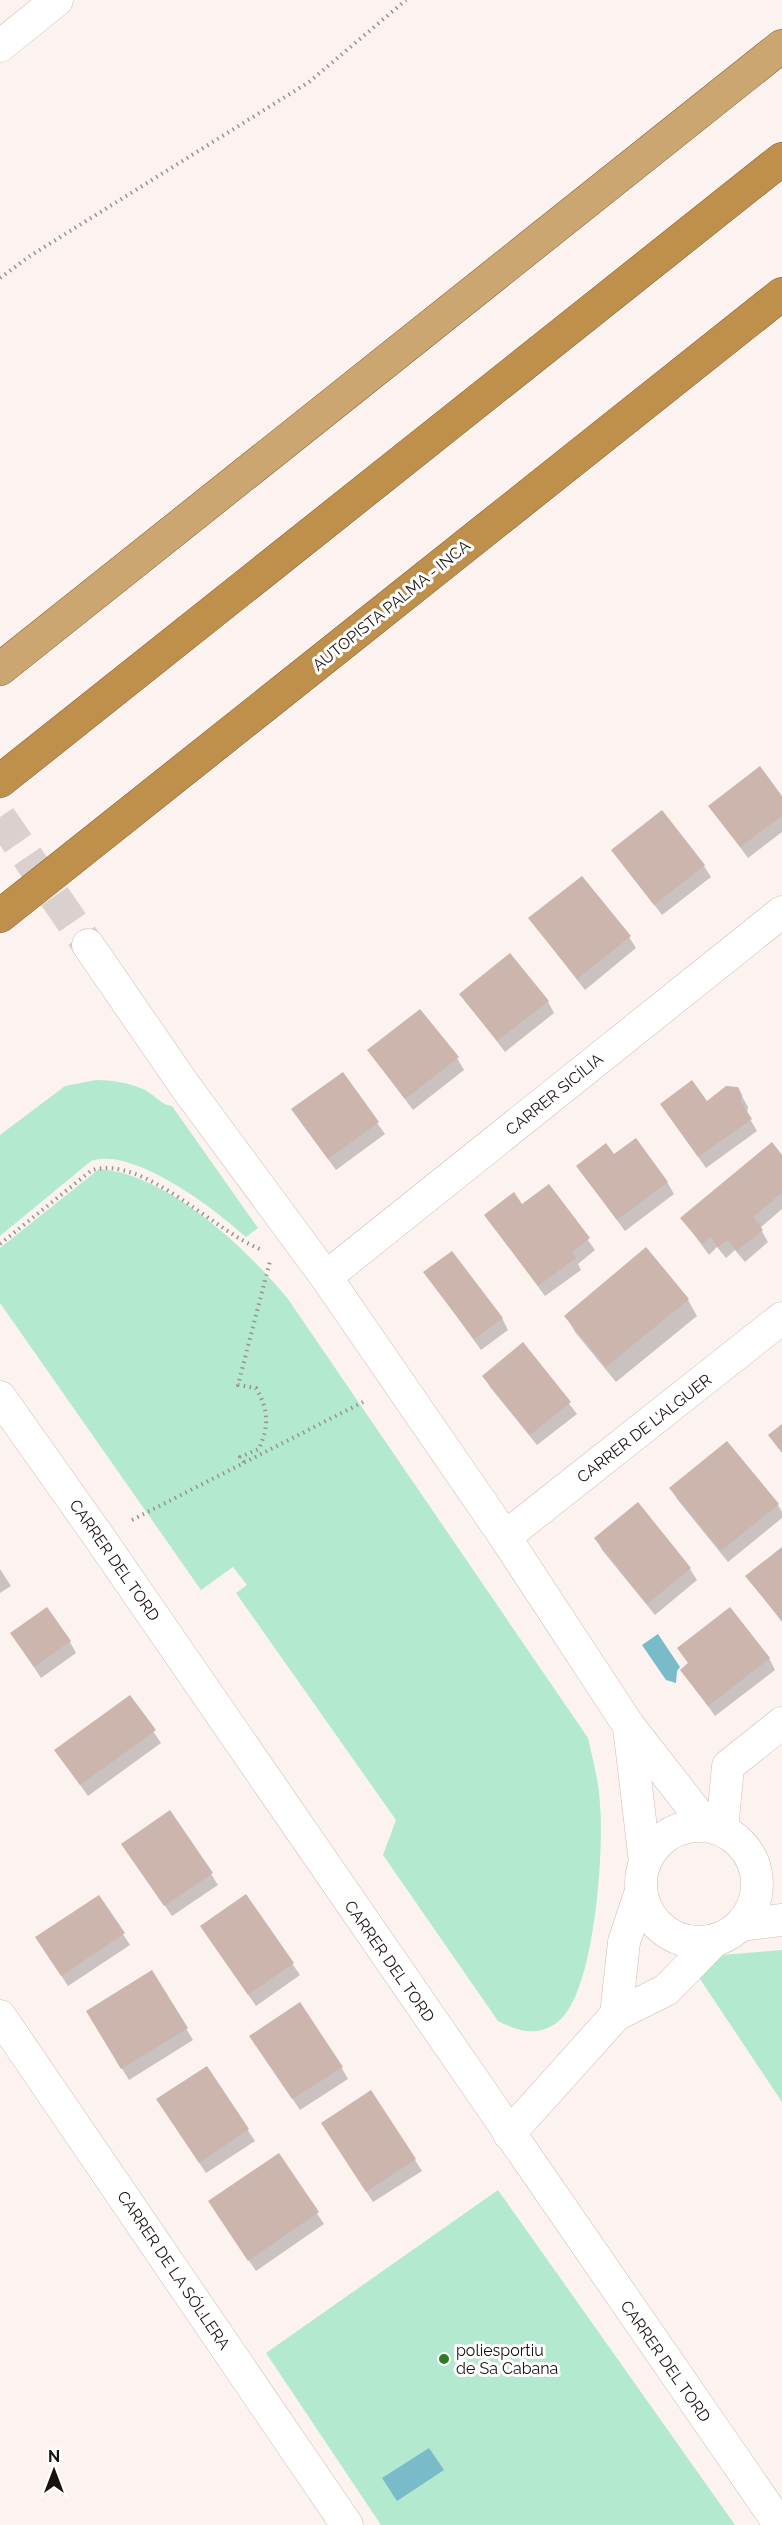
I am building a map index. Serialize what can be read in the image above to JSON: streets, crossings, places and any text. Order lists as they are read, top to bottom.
{
  "streets": {
    "highway": ["AUTOPISTA PALMA - INCA"],
    "street": [
      "CARRER SICÍLIA",
      "CARRER DE L'ALGUER",
      "CARRER DEL TORD",
      "CARRER DE LA SÓL·LERA"
    ]
  },
  "places": ["poliesportiu de Sa Cabana"],
  "north": "top"
}
